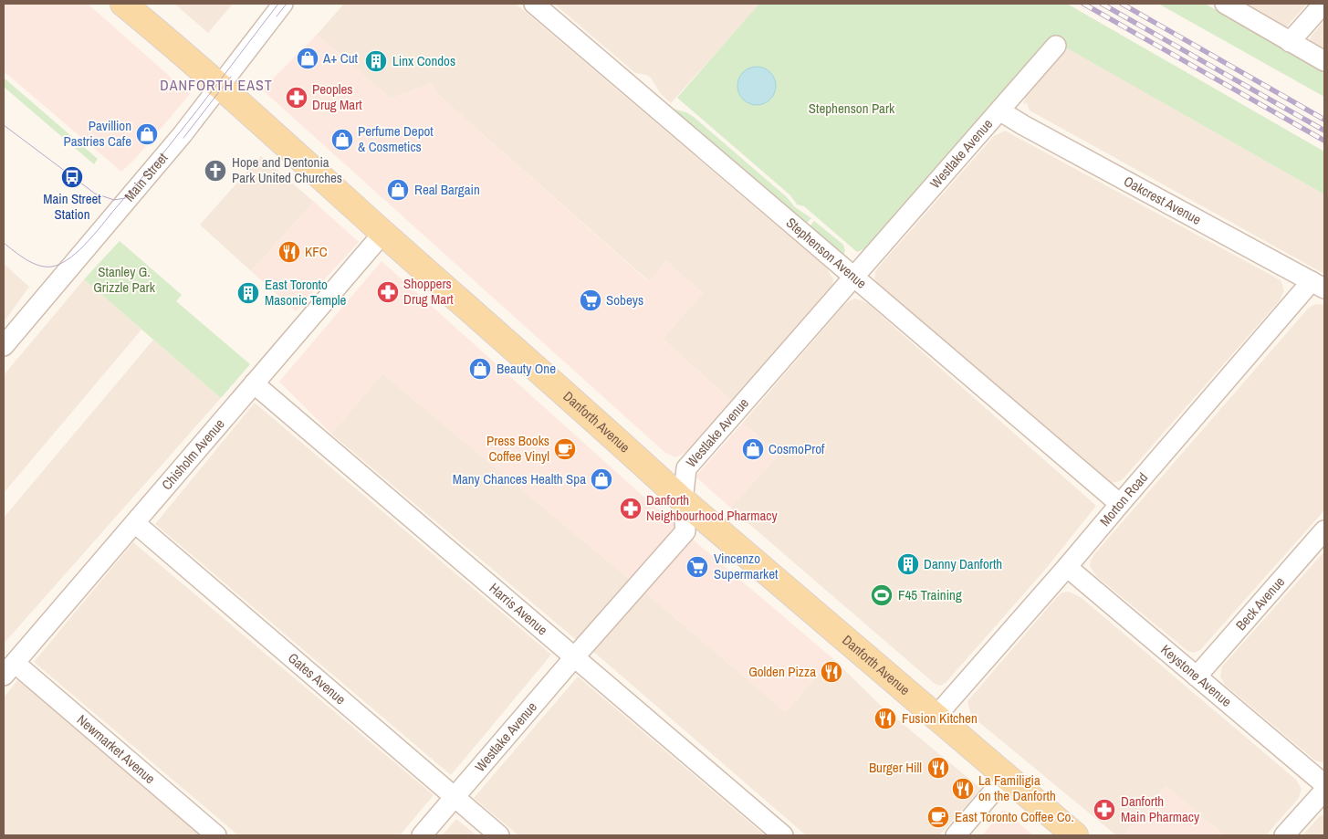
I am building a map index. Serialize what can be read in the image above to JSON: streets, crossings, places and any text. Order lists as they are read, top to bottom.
{
  "streets": {
    "main road": ["Danforth Avenue"],
    "street": [
      "Westlake Avenue",
      "Main Street",
      "Oakcrest Avenue",
      "Stephenson Avenue",
      "Chisholm Avenue",
      "Morton Road",
      "Beck Avenue",
      "Harris Avenue",
      "Keystone Avenue",
      "Gates Avenue",
      "Newmarket Avenue"
    ]
  },
  "crossings": [
    ["Westlake Avenue", "Oakcrest Avenue"],
    ["Westlake Avenue", "Stephenson Avenue"],
    ["Westlake Avenue", "Danforth Avenue"],
    ["Westlake Avenue", "Harris Avenue"],
    ["Westlake Avenue", "Gates Avenue"],
    ["Main Street", "Danforth Avenue"],
    ["Oakcrest Avenue", "Morton Road"],
    ["Stephenson Avenue", "Morton Road"],
    ["Danforth Avenue", "Chisholm Avenue"],
    ["Danforth Avenue", "Morton Road"],
    ["Chisholm Avenue", "Harris Avenue"],
    ["Chisholm Avenue", "Gates Avenue"],
    ["Chisholm Avenue", "Newmarket Avenue"],
    ["Morton Road", "Keystone Avenue"],
    ["Beck Avenue", "Keystone Avenue"]
  ],
  "districts": ["DANFORTH EAST"],
  "parks": ["Stephenson Park", "Stanley G. Grizzle Park"],
  "places": {
    "shop": [
      "A+ Cut",
      "Pavillion Pastries Cafe",
      "Perfume Depot & Cosmetics",
      "Real Bargain",
      "Beauty One",
      "CosmoProf",
      "Many Chances Health Spa"
    ],
    "building": ["Linx Condos", "East Toronto Masonic Temple", "Danny Danforth"],
    "pharmacy": [
      "Peoples Drug Mart",
      "Shoppers Drug Mart",
      "Danforth Neighbourhood Pharmacy",
      "Danforth Main Pharmacy"
    ],
    "church": ["Hope and Dentonia Park United Churches"],
    "bus stop": ["Main Street Station"],
    "restaurant": [
      "KFC",
      "Golden Pizza",
      "Fusion Kitchen",
      "Burger Hill",
      "La Familigia on the Danforth"
    ],
    "supermarket": ["Sobeys", "Vincenzo Supermarket"],
    "cafe": ["Press Books Coffee Vinyl", "East Toronto Coffee Co."],
    "sports": ["F45 Training"]
  }
}
